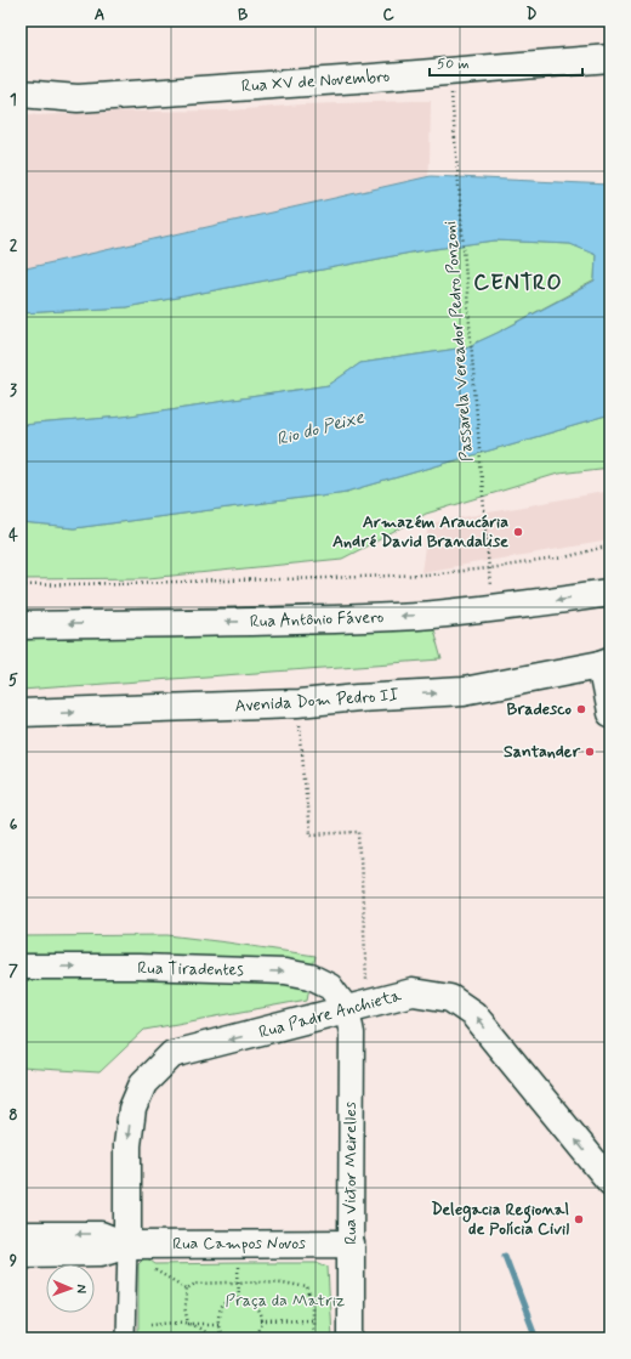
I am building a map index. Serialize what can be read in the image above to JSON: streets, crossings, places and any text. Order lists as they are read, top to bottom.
{
  "streets": {
    "main road": [
      "Rua XV de Novembro",
      "Rua Antônio Fávero",
      "Avenida Dom Pedro II",
      "Rua Padre Anchieta",
      "Rua Victor Meirelles",
      "Rua Campos Novos"
    ],
    "street": ["Rua Tiradentes"],
    "path": ["Passarela Vereador Pedro Ponzoni"]
  },
  "crossings": [
    ["Rua XV de Novembro", "Passarela Vereador Pedro Ponzoni"],
    ["Passarela Vereador Pedro Ponzoni", "Rua Antônio Fávero"],
    ["Rua Tiradentes", "Rua Padre Anchieta"],
    ["Rua Tiradentes", "Rua Victor Meirelles"],
    ["Rua Padre Anchieta", "Rua Victor Meirelles"],
    ["Rua Padre Anchieta", "Rua Campos Novos"],
    ["Rua Victor Meirelles", "Rua Campos Novos"]
  ],
  "one_way": ["Rua Antônio Fávero", "Avenida Dom Pedro II", "Rua Tiradentes"],
  "districts": ["CENTRO"],
  "water": ["Rio do Peixe"],
  "parks": ["Praça da Matriz"],
  "places": [
    "Armazém Araucária André David Brandalise",
    "Bradesco",
    "Santander",
    "Delegacia Regional de Polícia Civil"
  ],
  "scale_bar": "50 m",
  "north": "right",
  "grid": {
    "columns": [
      "A",
      "B",
      "C",
      "D"
    ],
    "rows": [
      "1",
      "2",
      "3",
      "4",
      "5",
      "6",
      "7",
      "8",
      "9"
    ]
  }
}
